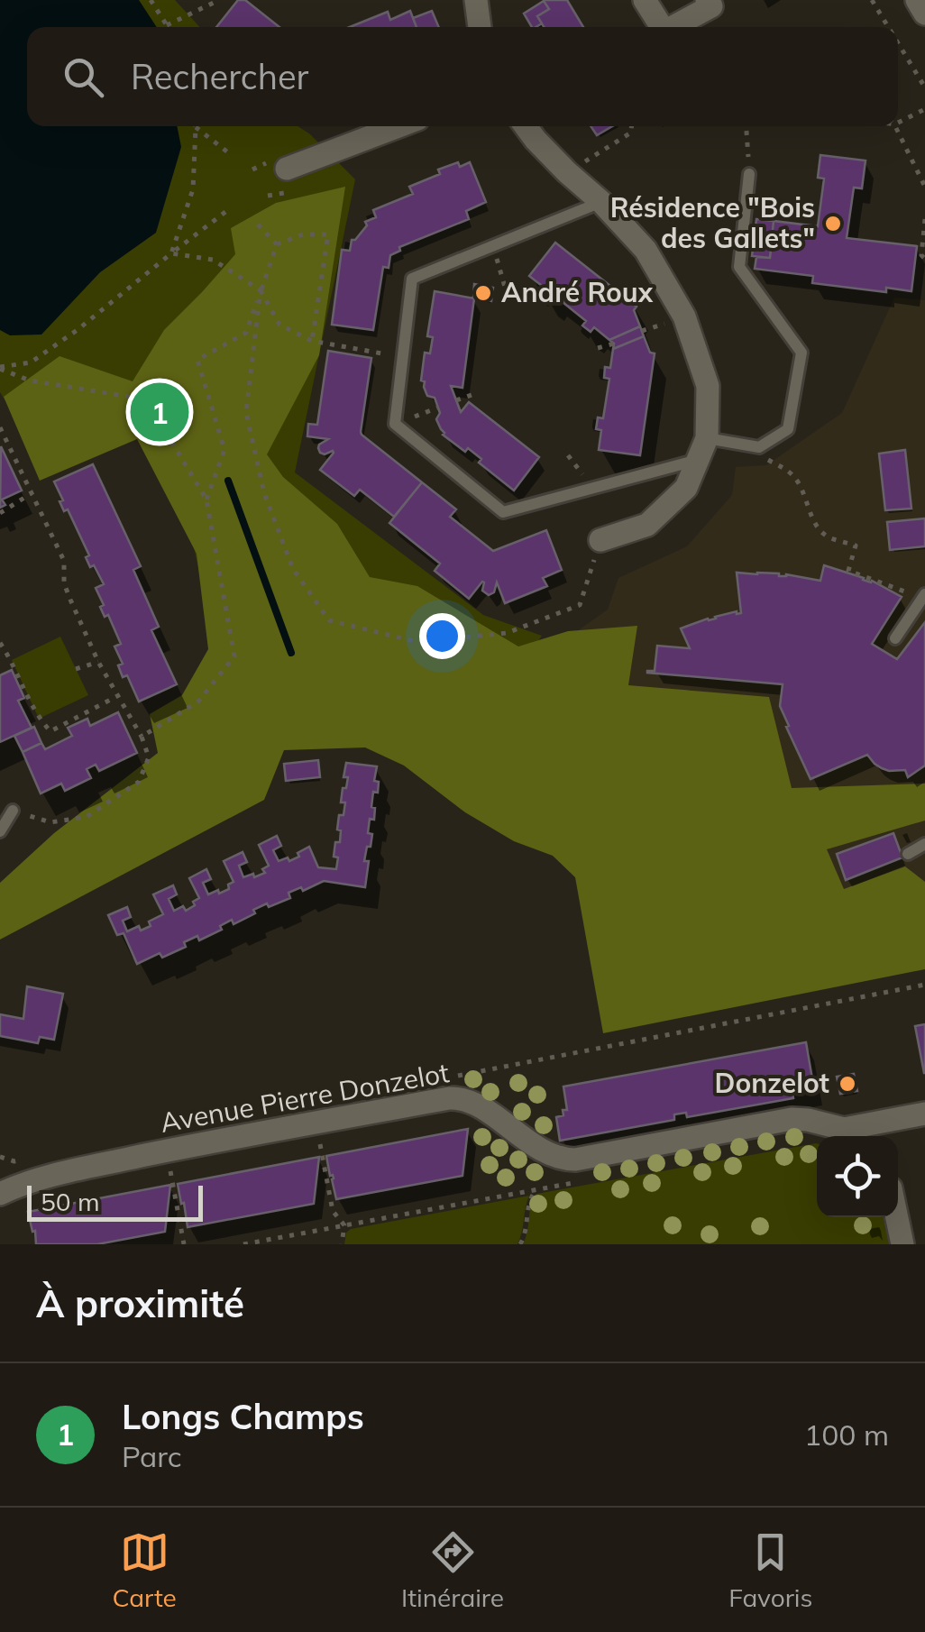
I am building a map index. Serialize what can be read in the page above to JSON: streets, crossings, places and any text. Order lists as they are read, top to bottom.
{
  "streets": {
    "street": ["Avenue Pierre Donzelot"]
  },
  "places": ["Résidence \"Bois des Gallets\"", "André Roux", "Donzelot"],
  "scale_bar": "50 m",
  "page": {
    "search": "Rechercher",
    "pins": "1",
    "scale": "50 m",
    "heading": "À proximité",
    "list": [
      {
        "mark": "1",
        "name": "Longs Champs",
        "note": "Parc",
        "value": "100 m"
      }
    ],
    "nav": ["Carte", "Itinéraire", "Favoris"]
  }
}
